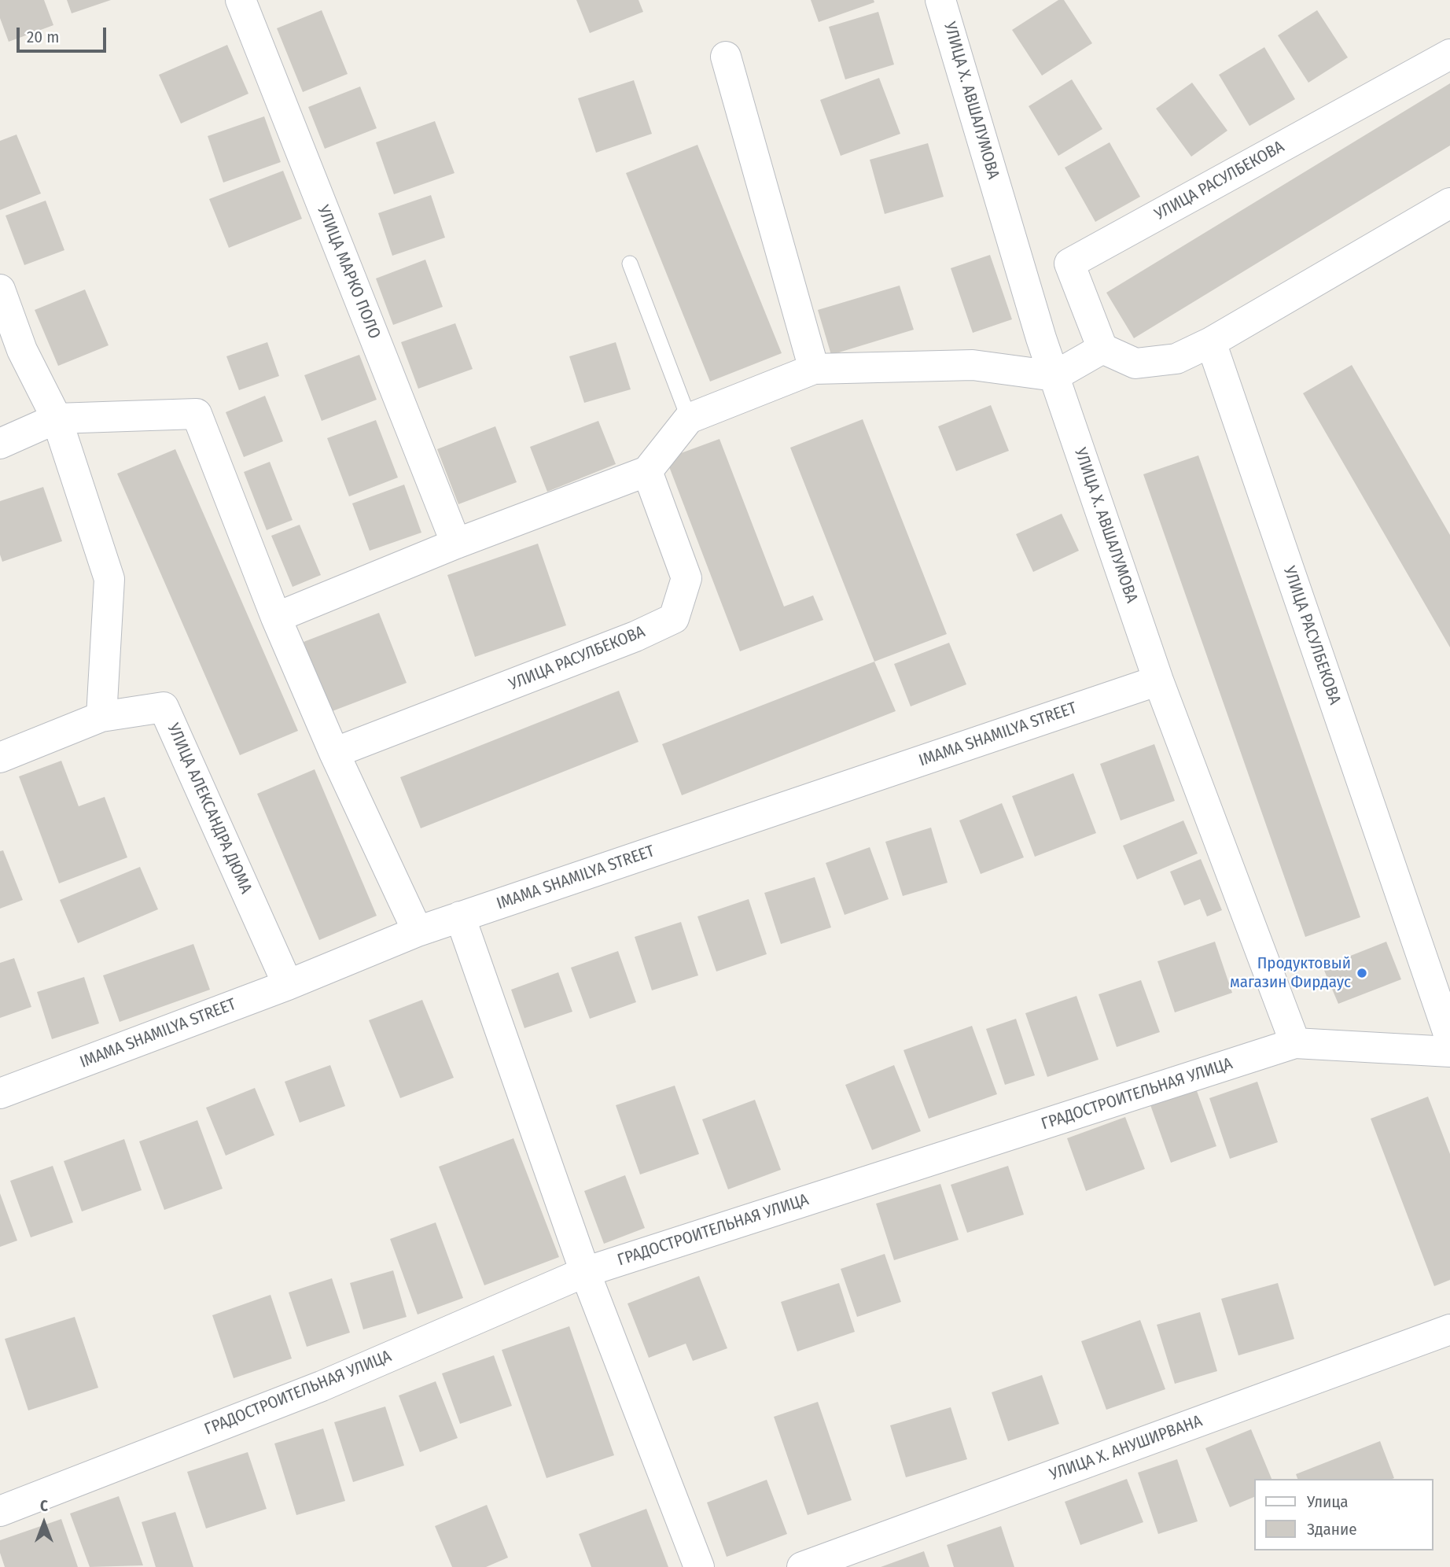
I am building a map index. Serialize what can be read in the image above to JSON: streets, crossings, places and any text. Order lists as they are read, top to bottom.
{
  "streets": {
    "street": [
      "УЛИЦА Х. АВШАЛУМОВА",
      "УЛИЦА РАСУЛБЕКОВА",
      "УЛИЦА МАРКО ПОЛО",
      "IMAMA SHAMILYA STREET",
      "УЛИЦА АЛЕКСАНДРА ДЮМА",
      "ГРАДОСТРОИТЕЛЬНАЯ УЛИЦА",
      "УЛИЦА Х. АНУШИРВАНА"
    ]
  },
  "crossings": [
    ["УЛИЦА Х. АВШАЛУМОВА", "IMAMA SHAMILYA STREET"],
    ["УЛИЦА Х. АВШАЛУМОВА", "ГРАДОСТРОИТЕЛЬНАЯ УЛИЦА"],
    ["IMAMA SHAMILYA STREET", "УЛИЦА АЛЕКСАНДРА ДЮМА"]
  ],
  "places": ["Продуктовый магазин Фирдаус"],
  "legend": ["Улица", "Здание"],
  "scale_bar": "20 m",
  "north": "top"
}
